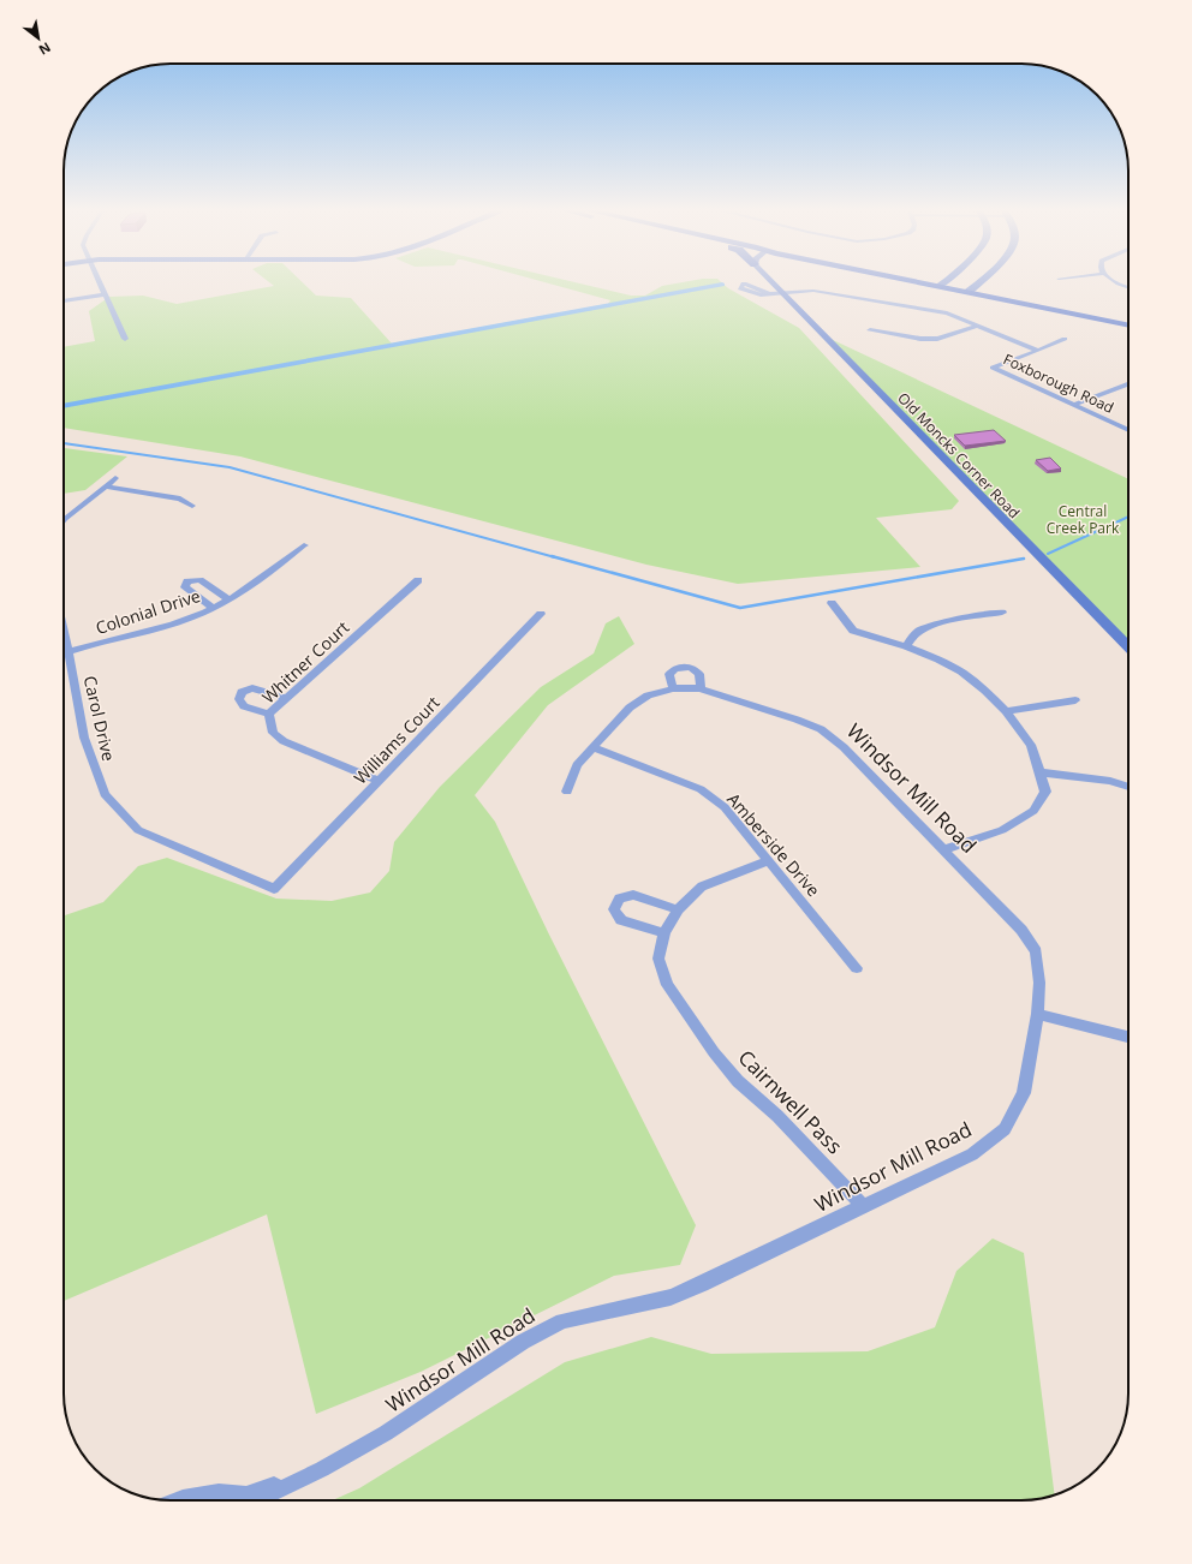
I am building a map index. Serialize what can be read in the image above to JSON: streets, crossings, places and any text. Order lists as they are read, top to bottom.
{
  "streets": {
    "street": [
      "Foxborough Road",
      "Old Moncks Corner Road",
      "Colonial Drive",
      "Whitner Court",
      "Carol Drive",
      "Williams Court",
      "Windsor Mill Road",
      "Amberside Drive",
      "Cairnwell Pass"
    ]
  },
  "crossings": [
    ["Foxborough Road", "Old Moncks Corner Road"],
    ["Colonial Drive", "Carol Drive"],
    ["Whitner Court", "Williams Court"],
    ["Carol Drive", "Williams Court"],
    ["Windsor Mill Road", "Amberside Drive"],
    ["Windsor Mill Road", "Cairnwell Pass"],
    ["Amberside Drive", "Cairnwell Pass"]
  ],
  "parks": ["Central Creek Park"],
  "north": "bottom right"
}
